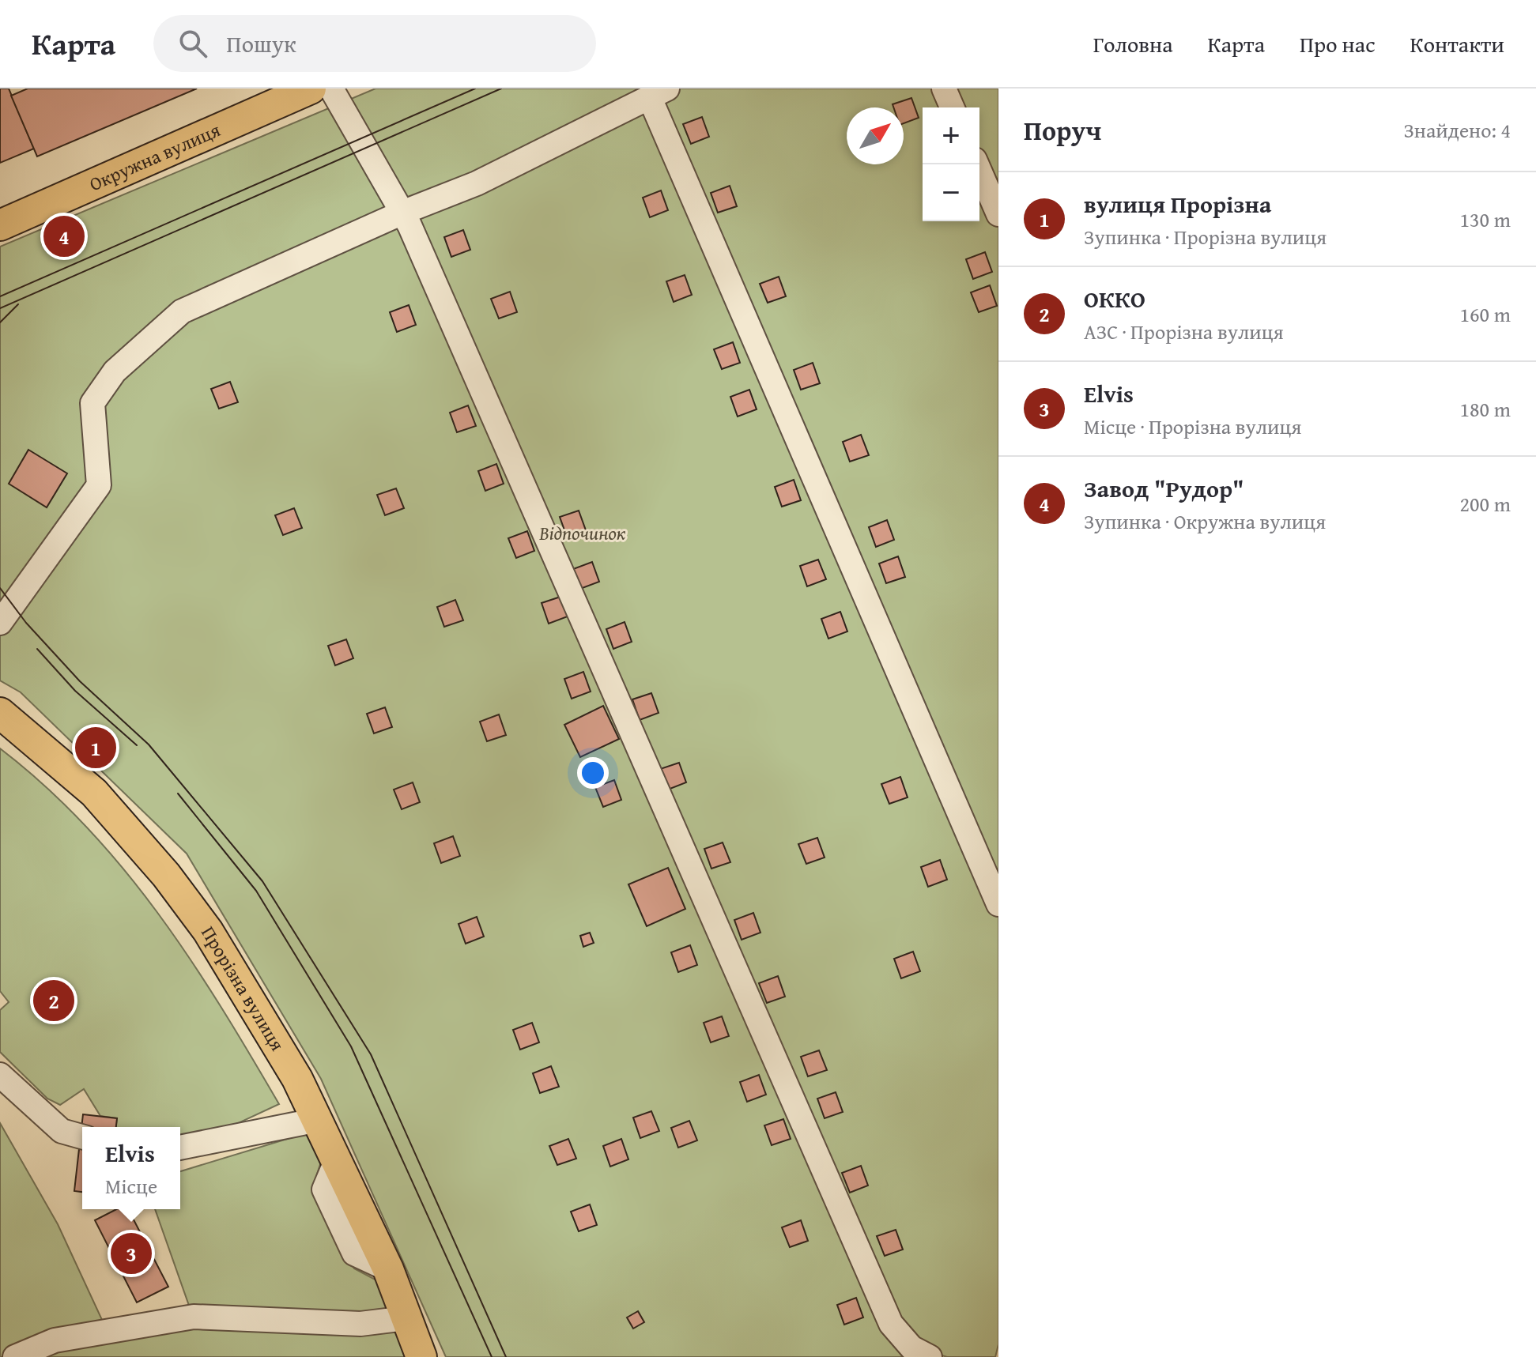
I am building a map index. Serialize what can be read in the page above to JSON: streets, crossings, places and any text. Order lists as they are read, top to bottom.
{
  "streets": {
    "main road": ["Окружна вулиця", "Прорізна вулиця"]
  },
  "parks": ["Відпочинок"],
  "north": "top right",
  "page": {
    "header": "Карта",
    "search": "Пошук",
    "nav": [
      "Головна",
      "Карта",
      "Про нас",
      "Контакти"
    ],
    "heading": ["Поруч", "Знайдено: 4"],
    "map_buttons": ["+", "−"],
    "list": [
      {
        "mark": "1",
        "name": "вулиця Прорізна",
        "note": "Зупинка · Прорізна вулиця",
        "value": "130 m"
      },
      {
        "mark": "2",
        "name": "ОККО",
        "note": "АЗС · Прорізна вулиця",
        "value": "160 m"
      },
      {
        "mark": "3",
        "name": "Elvis",
        "note": "Місце · Прорізна вулиця",
        "value": "180 m"
      },
      {
        "mark": "4",
        "name": "Завод \"Рудор\"",
        "note": "Зупинка · Окружна вулиця",
        "value": "200 m"
      }
    ],
    "pins": [
      "4",
      "1",
      "2",
      "3"
    ],
    "popup": ["Elvis", "Місце"]
  }
}
